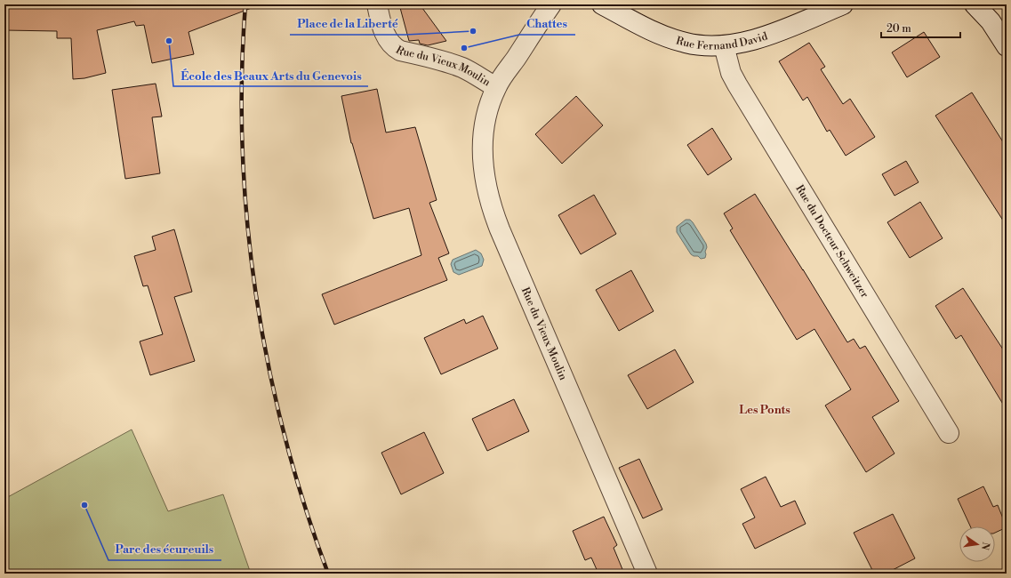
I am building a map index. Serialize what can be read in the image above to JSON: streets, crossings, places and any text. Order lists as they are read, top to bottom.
{
  "streets": {
    "street": ["Rue Fernand David", "Rue du Vieux Moulin", "Rue du Docteur Schweitzer"]
  },
  "crossings": [
    ["Rue Fernand David", "Rue du Docteur Schweitzer"]
  ],
  "districts": ["Les Ponts"],
  "places": [
    "Place de la Liberté",
    "École des Beaux Arts du Genevois",
    "Chattes",
    "Parc des écureuils"
  ],
  "scale_bar": "20 m",
  "north": "right"
}
